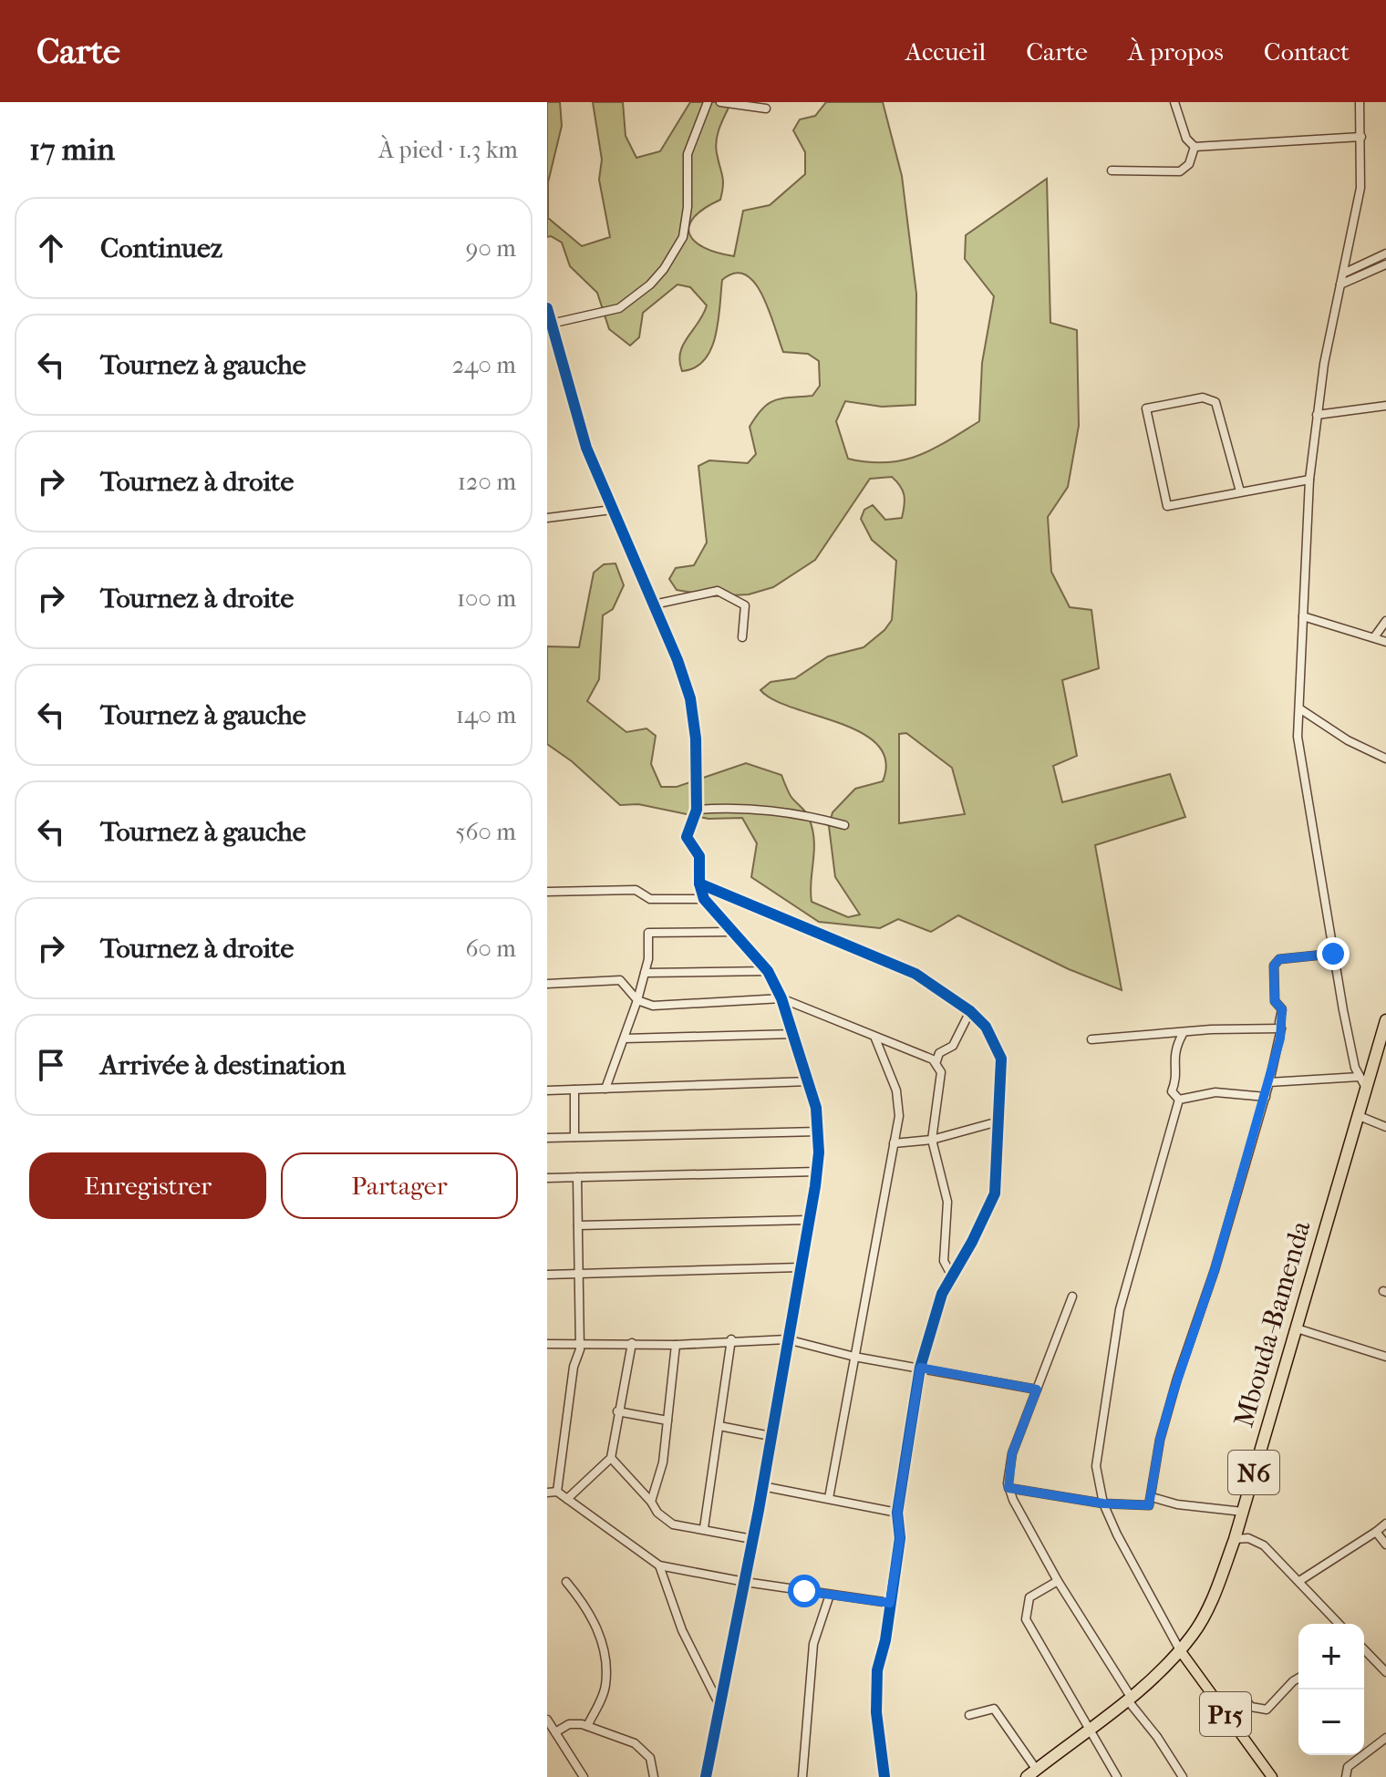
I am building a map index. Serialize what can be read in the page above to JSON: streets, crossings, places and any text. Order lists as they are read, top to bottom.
{
  "streets": {
    "highway": ["Mbouda-Bamenda", "N6"],
    "main road": ["P15"]
  },
  "crossings": [
    ["Mbouda-Bamenda", "P15"]
  ],
  "page": {
    "header": "Carte",
    "nav": [
      "Accueil",
      "Carte",
      "À propos",
      "Contact"
    ],
    "heading": ["17 min", "À pied · 1.3 km"],
    "list": [
      ["Continuez", "90 m"],
      ["Tournez à gauche", "240 m"],
      ["Tournez à droite", "120 m"],
      ["Tournez à droite", "100 m"],
      ["Tournez à gauche", "140 m"],
      ["Tournez à gauche", "560 m"],
      ["Tournez à droite", "60 m"],
      "Arrivée à destination"
    ],
    "buttons": ["Enregistrer", "Partager"],
    "map_buttons": ["+", "−"]
  }
}
